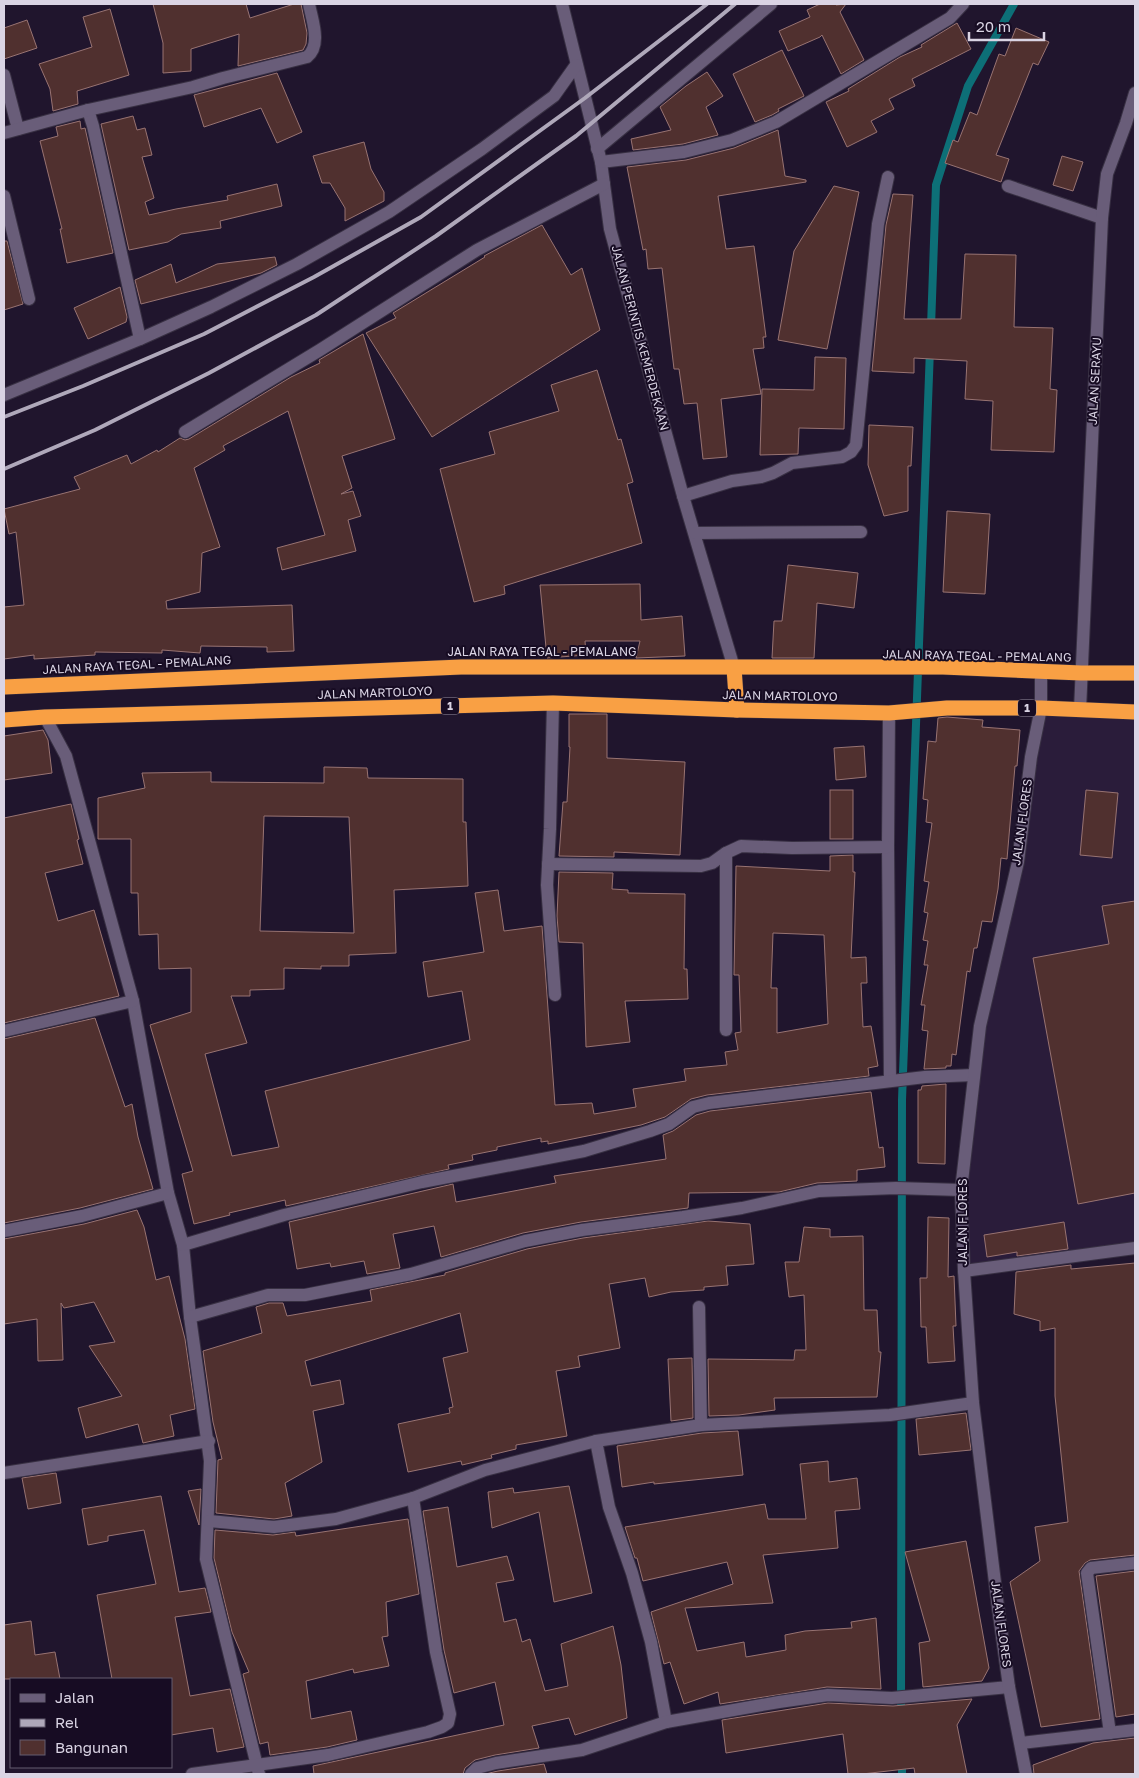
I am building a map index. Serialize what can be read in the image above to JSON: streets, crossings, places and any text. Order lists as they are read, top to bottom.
{
  "streets": {
    "highway": ["JALAN RAYA TEGAL - PEMALANG", "JALAN MARTOLOYO", "1"],
    "street": ["JALAN PERINTIS KEMERDEKAAN", "JALAN SERAYU", "JALAN FLORES"]
  },
  "crossings": [
    ["JALAN PERINTIS KEMERDEKAAN", "JALAN RAYA TEGAL - PEMALANG"],
    ["JALAN SERAYU", "JALAN RAYA TEGAL - PEMALANG"],
    ["JALAN SERAYU", "1"],
    ["JALAN RAYA TEGAL - PEMALANG", "JALAN FLORES"],
    ["JALAN MARTOLOYO", "1"],
    ["1", "JALAN FLORES"]
  ],
  "legend": ["Jalan", "Rel", "Bangunan"],
  "scale_bar": "20 m"
}
